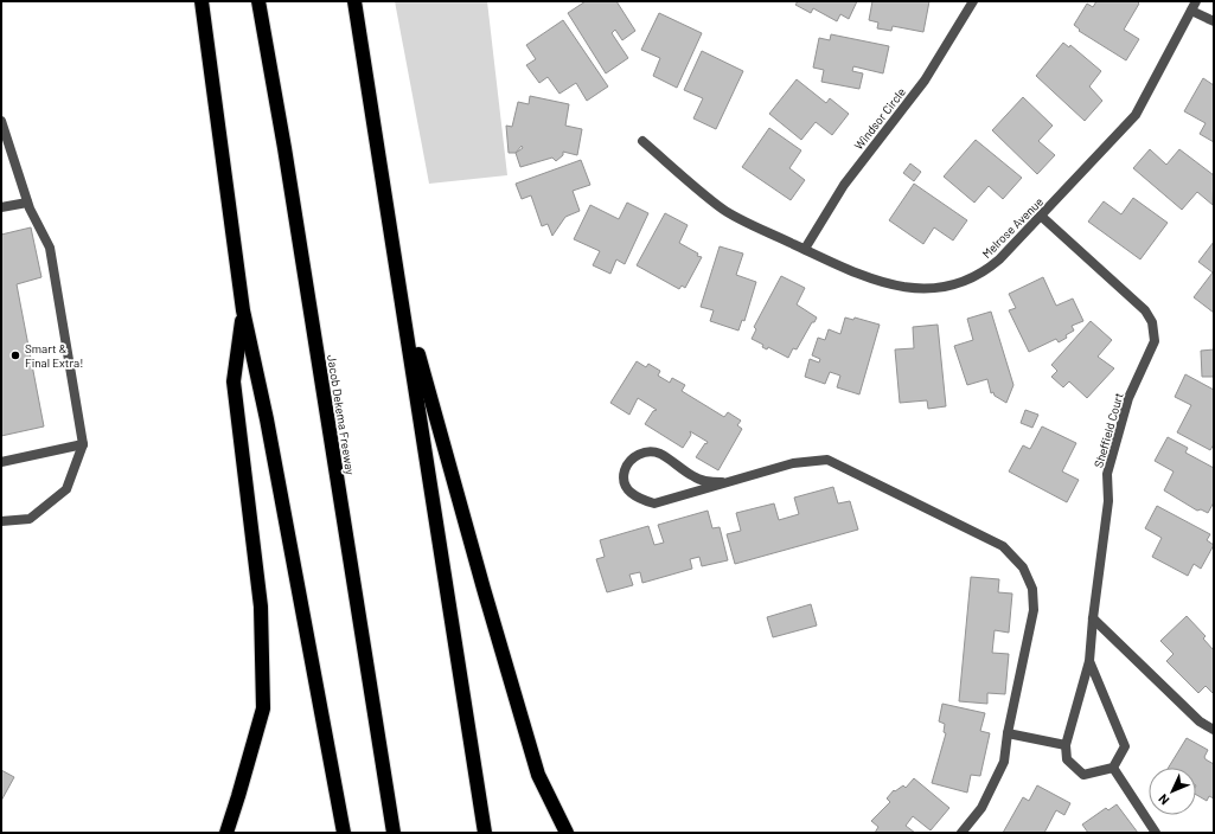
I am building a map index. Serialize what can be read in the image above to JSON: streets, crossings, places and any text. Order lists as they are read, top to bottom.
{
  "streets": {
    "highway": ["Jacob Dekema Freeway"],
    "street": ["Windsor Circle", "Melrose Avenue", "Sheffield Court"]
  },
  "crossings": [
    ["Windsor Circle", "Melrose Avenue"],
    ["Melrose Avenue", "Sheffield Court"]
  ],
  "places": ["Smart & Final Extra!"],
  "north": "bottom left"
}
